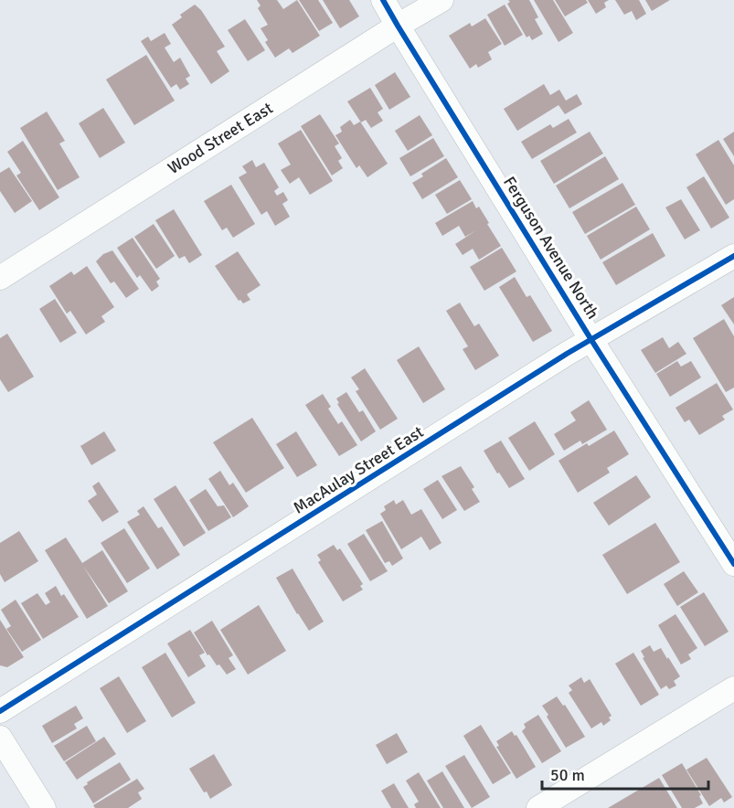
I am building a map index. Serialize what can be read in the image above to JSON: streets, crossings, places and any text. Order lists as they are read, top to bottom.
{
  "streets": {
    "street": ["Wood Street East", "Ferguson Avenue North", "MacAulay Street East"]
  },
  "crossings": [
    ["Wood Street East", "Ferguson Avenue North"],
    ["Ferguson Avenue North", "MacAulay Street East"]
  ],
  "scale_bar": "50 m"
}
